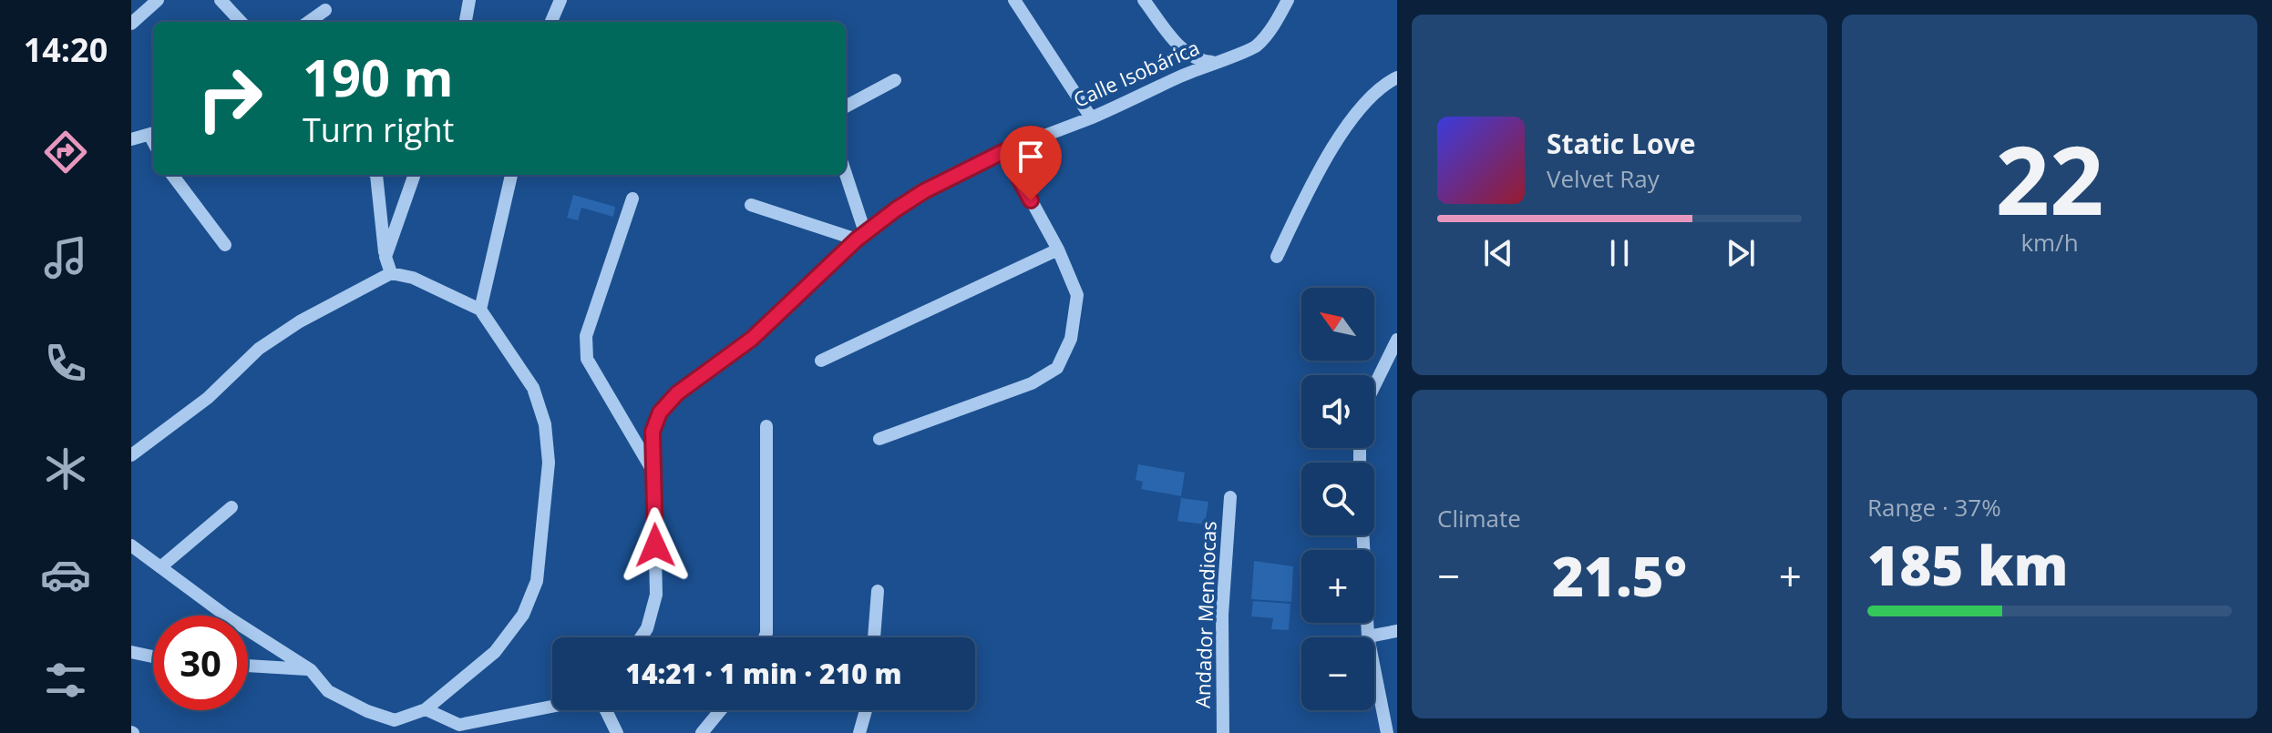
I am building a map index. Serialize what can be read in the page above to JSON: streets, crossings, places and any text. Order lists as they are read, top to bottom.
{
  "streets": {
    "street": ["Calle Isobárica", "Andador Mendiocas"]
  },
  "north": "top left",
  "page": {
    "tabs": "14:20",
    "tile": [
      ["22", "km/h"],
      "Climate",
      ["Range · 37%", "185 km"]
    ],
    "turn": ["190 m", "Turn right"],
    "song": ["Static Love", "Velvet Ray"],
    "map_buttons": ["+", "−"],
    "heat": ["−", "21.5°", "+"],
    "limit": "30",
    "trip": "14:21 · 1 min · 210 m"
  }
}
